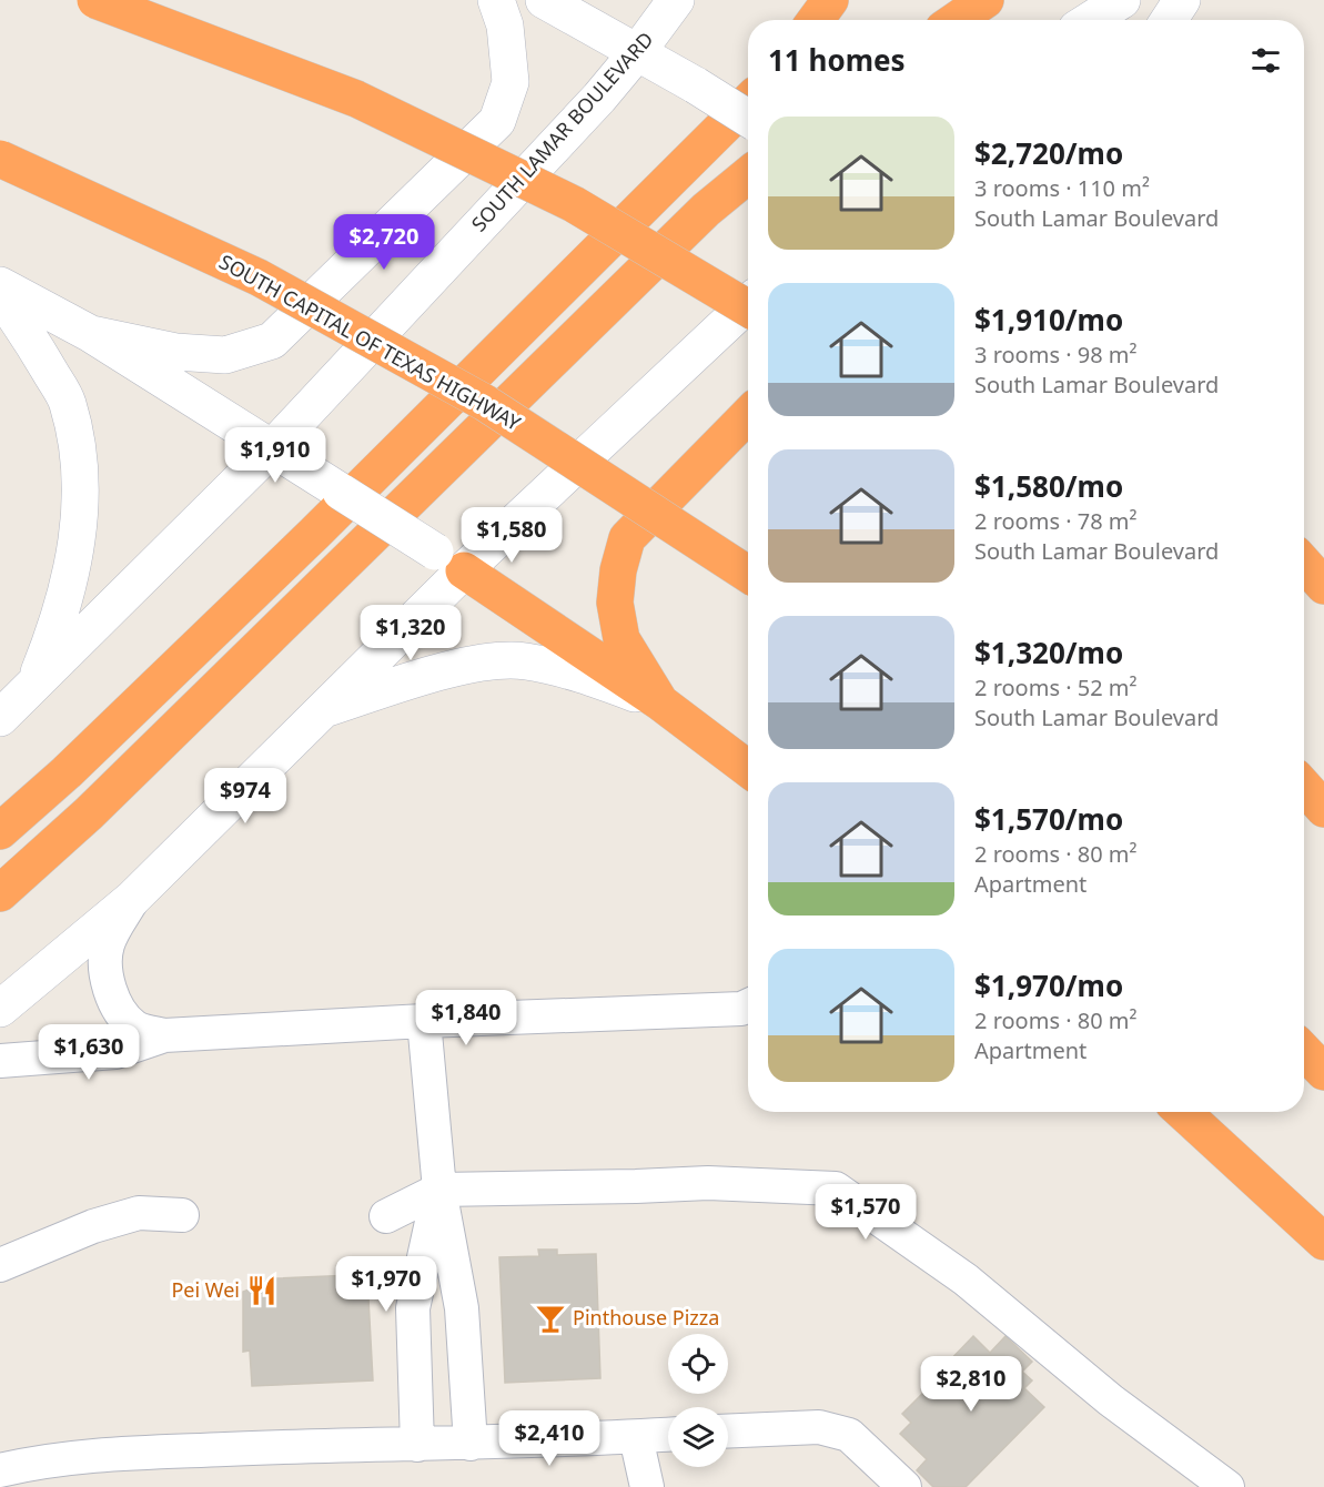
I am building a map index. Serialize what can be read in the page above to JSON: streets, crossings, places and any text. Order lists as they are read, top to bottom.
{
  "streets": {
    "highway": ["SOUTH CAPITAL OF TEXAS HIGHWAY"],
    "main road": ["SOUTH LAMAR BOULEVARD"]
  },
  "places": {
    "restaurant": ["Pei Wei"],
    "bar": ["Pinthouse Pizza"]
  },
  "page": {
    "heading": "11 homes",
    "list": [
      {
        "name": "$2,720/mo",
        "note": "3 rooms · 110 m² · South Lamar Boulevard"
      },
      {
        "name": "$1,910/mo",
        "note": "3 rooms · 98 m² · South Lamar Boulevard"
      },
      {
        "name": "$1,580/mo",
        "note": "2 rooms · 78 m² · South Lamar Boulevard"
      },
      {
        "name": "$1,320/mo",
        "note": "2 rooms · 52 m² · South Lamar Boulevard"
      },
      {
        "name": "$1,570/mo",
        "note": "2 rooms · 80 m² · Apartment"
      },
      {
        "name": "$1,970/mo",
        "note": "2 rooms · 80 m² · Apartment"
      }
    ],
    "price": [
      "$2,720",
      "$1,910",
      "$1,580",
      "$1,320",
      "$974",
      "$1,840",
      "$1,630",
      "$1,570",
      "$1,970",
      "$2,810",
      "$2,410"
    ]
  }
}
